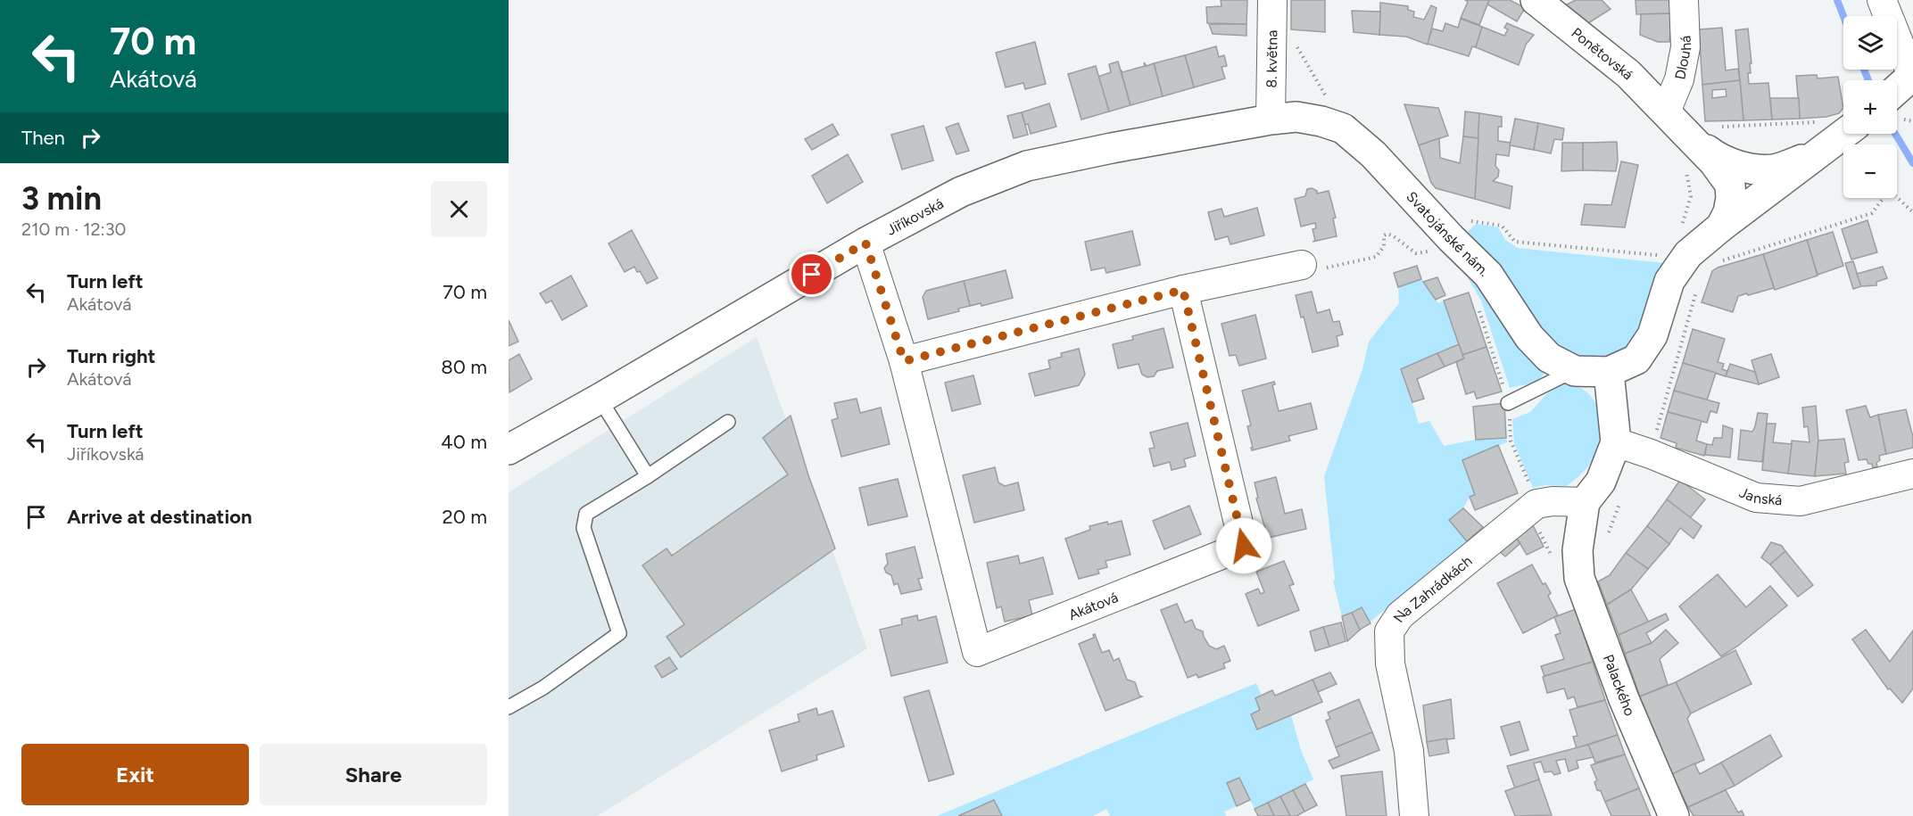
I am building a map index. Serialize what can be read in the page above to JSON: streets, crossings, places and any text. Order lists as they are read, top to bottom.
{
  "streets": {
    "street": [
      "Ponětovská",
      "Dlouhá",
      "8. května",
      "Jiříkovská",
      "Svatojánské nám.",
      "Janská",
      "Na Zahrádkách",
      "Akátová",
      "Palackého"
    ]
  },
  "crossings": [
    ["Ponětovská", "Dlouhá"],
    ["Ponětovská", "Svatojánské nám."],
    ["Dlouhá", "Svatojánské nám."],
    ["8. května", "Jiříkovská"],
    ["8. května", "Svatojánské nám."],
    ["Jiříkovská", "Svatojánské nám."],
    ["Jiříkovská", "Akátová"]
  ],
  "page": {
    "turn": ["70 m", "Akátová"],
    "map_buttons": ["+", "−"],
    "then": "Then",
    "heading": ["3 min", "210 m · 12:30"],
    "list": [
      {
        "name": "Turn left",
        "note": "Akátová",
        "value": "70 m"
      },
      {
        "name": "Turn right",
        "note": "Akátová",
        "value": "80 m"
      },
      {
        "name": "Turn left",
        "note": "Jiříkovská",
        "value": "40 m"
      },
      {
        "name": "Arrive at destination",
        "value": "20 m"
      }
    ],
    "buttons": ["Exit", "Share"]
  }
}
